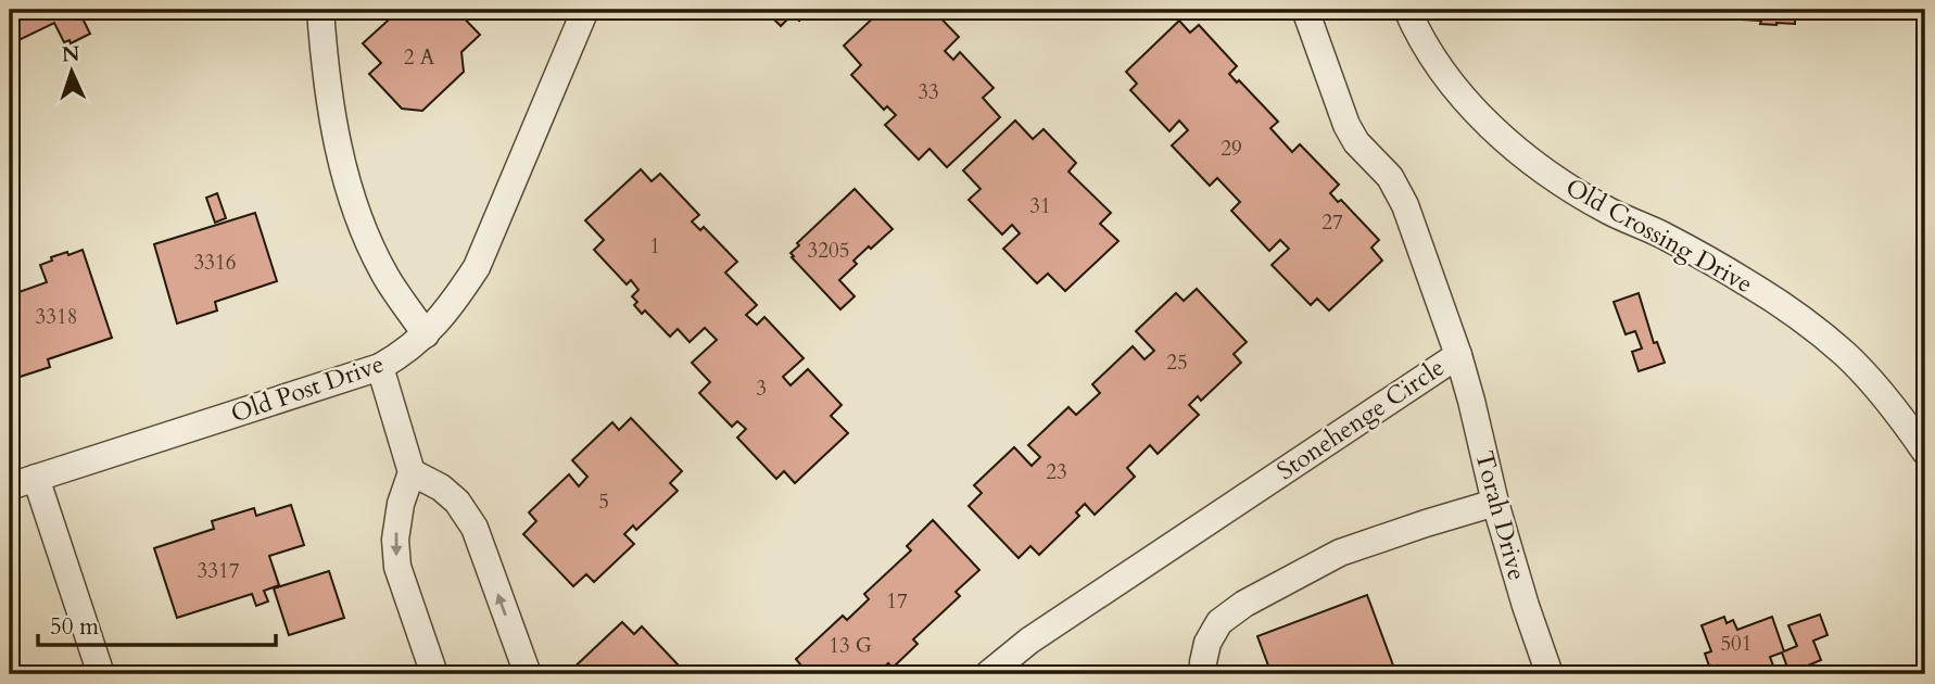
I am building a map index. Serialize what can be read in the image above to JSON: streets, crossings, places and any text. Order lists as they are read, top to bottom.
{
  "streets": {
    "street": [
      "Old Crossing Drive",
      "Old Post Drive",
      "Stonehenge Circle",
      "Torah Drive"
    ]
  },
  "crossings": [
    ["Stonehenge Circle", "Torah Drive"]
  ],
  "house_numbers": [
    "2 A",
    "33",
    "29",
    "31",
    "27",
    "1",
    "3205",
    "3316",
    "3318",
    "25",
    "3",
    "23",
    "5",
    "3317",
    "17",
    "501",
    "13 G"
  ],
  "scale_bar": "50 m",
  "north": "top"
}
